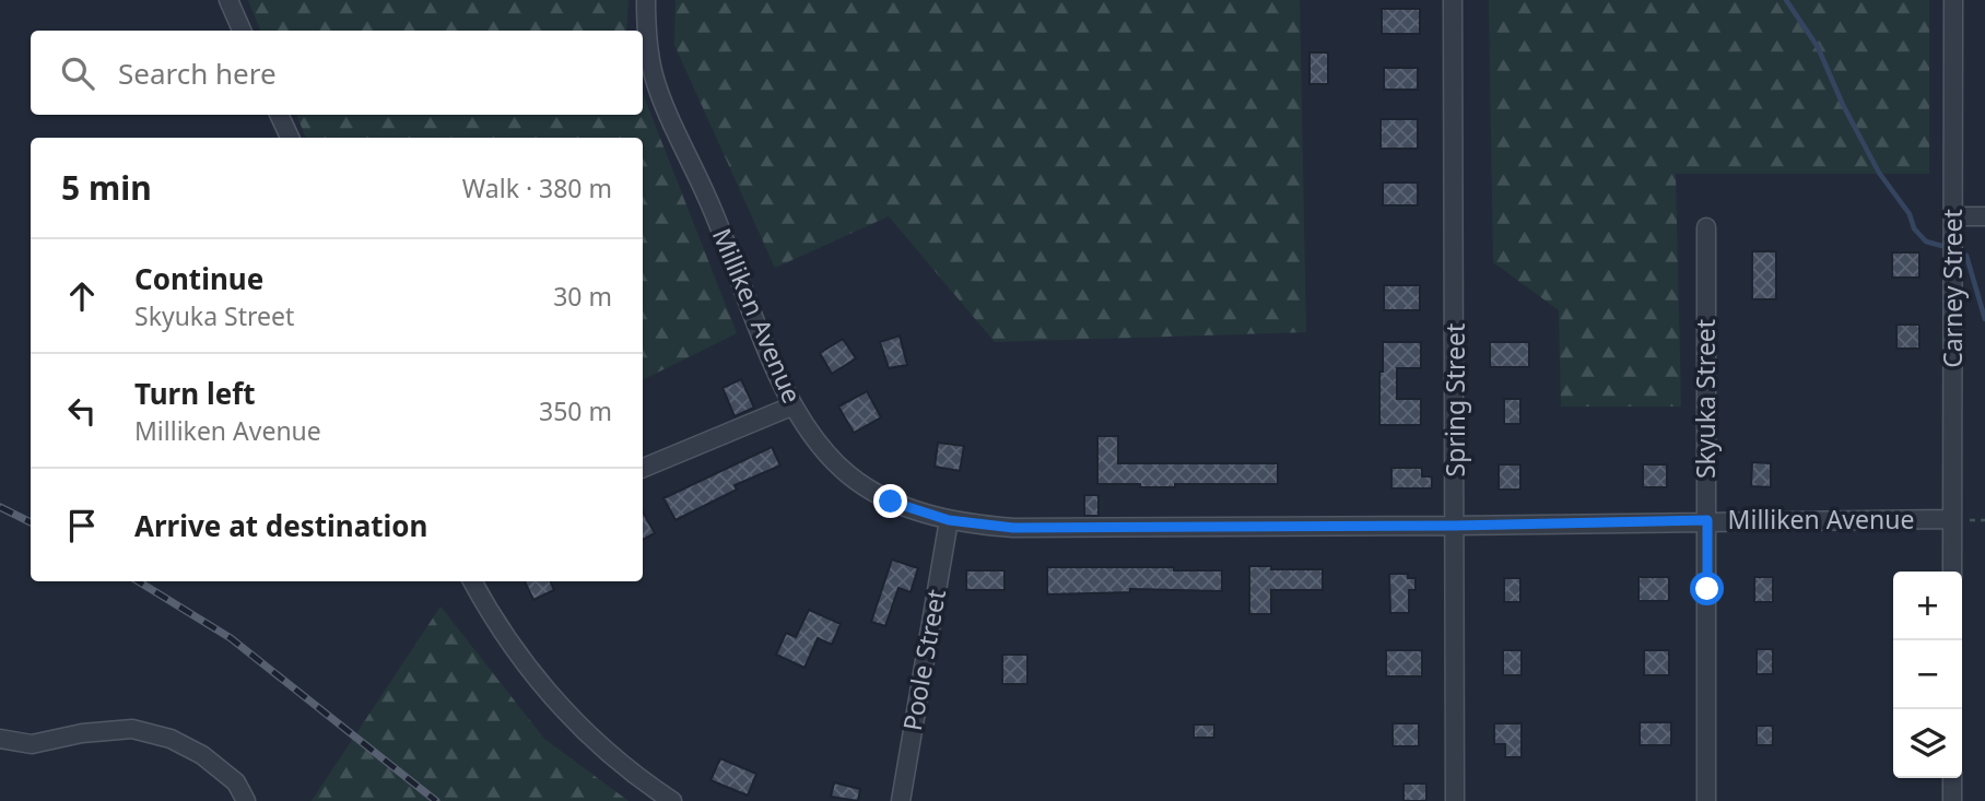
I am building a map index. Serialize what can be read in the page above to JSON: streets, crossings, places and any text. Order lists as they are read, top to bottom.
{
  "streets": {
    "street": [
      "Carney Street",
      "Milliken Avenue",
      "Skyuka Street",
      "Spring Street",
      "Poole Street"
    ]
  },
  "crossings": [
    ["Carney Street", "Milliken Avenue"],
    ["Milliken Avenue", "Skyuka Street"],
    ["Milliken Avenue", "Spring Street"],
    ["Milliken Avenue", "Poole Street"]
  ],
  "page": {
    "search": "Search here",
    "heading": ["5 min", "Walk · 380 m"],
    "list": [
      ["Continue", "Skyuka Street", "30 m"],
      ["Turn left", "Milliken Avenue", "350 m"],
      "Arrive at destination"
    ],
    "map_buttons": ["+", "−"]
  }
}
